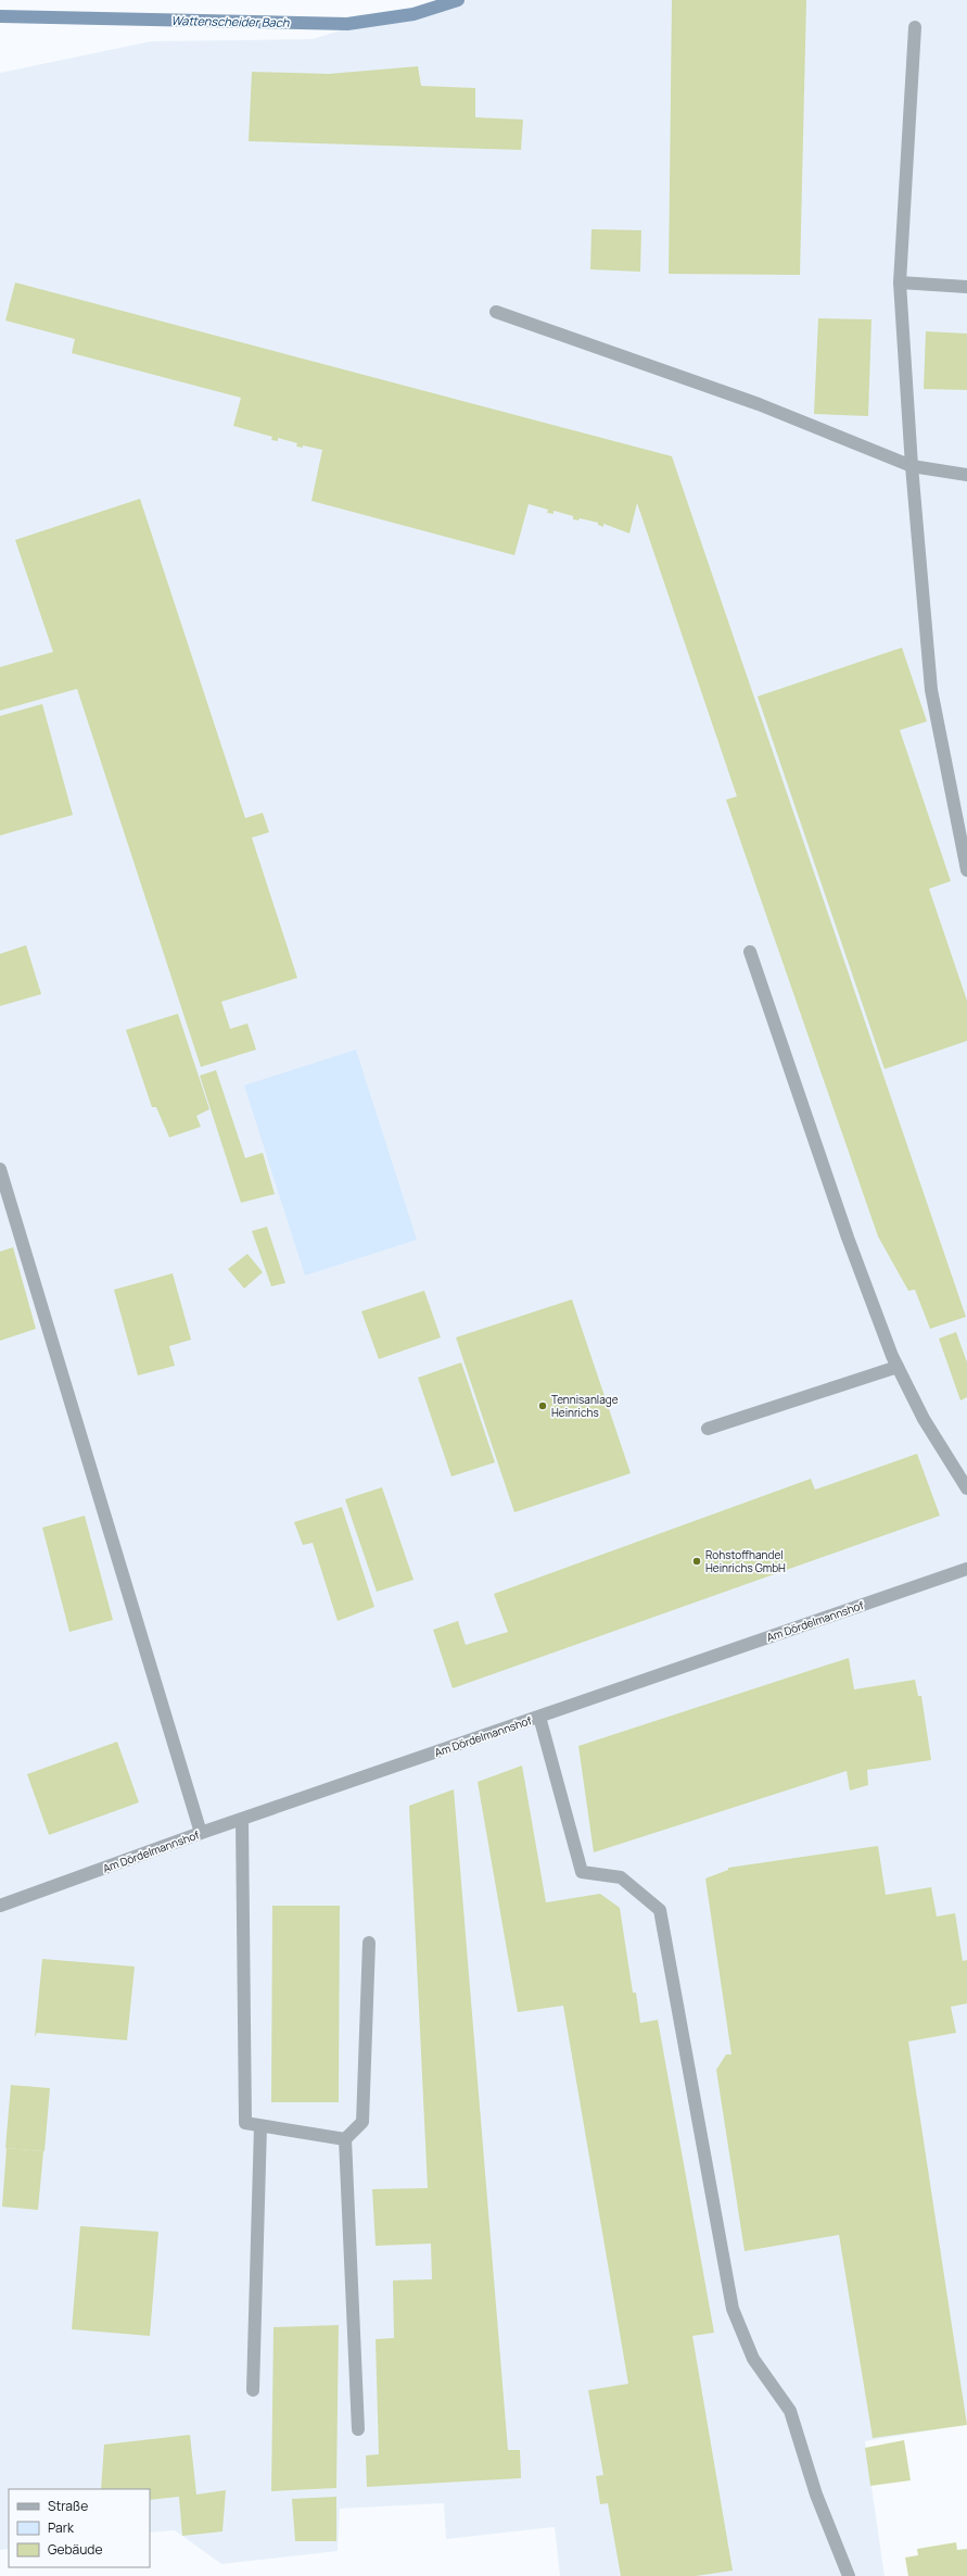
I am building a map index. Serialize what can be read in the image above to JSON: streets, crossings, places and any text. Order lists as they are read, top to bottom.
{
  "streets": {
    "street": ["Am Dördelmannshof"]
  },
  "water": ["Wattenscheider Bach"],
  "places": ["Tennisanlage Heinrichs", "Rohstoffhandel Heinrichs GmbH"],
  "legend": ["Straße", "Park", "Gebäude"]
}
